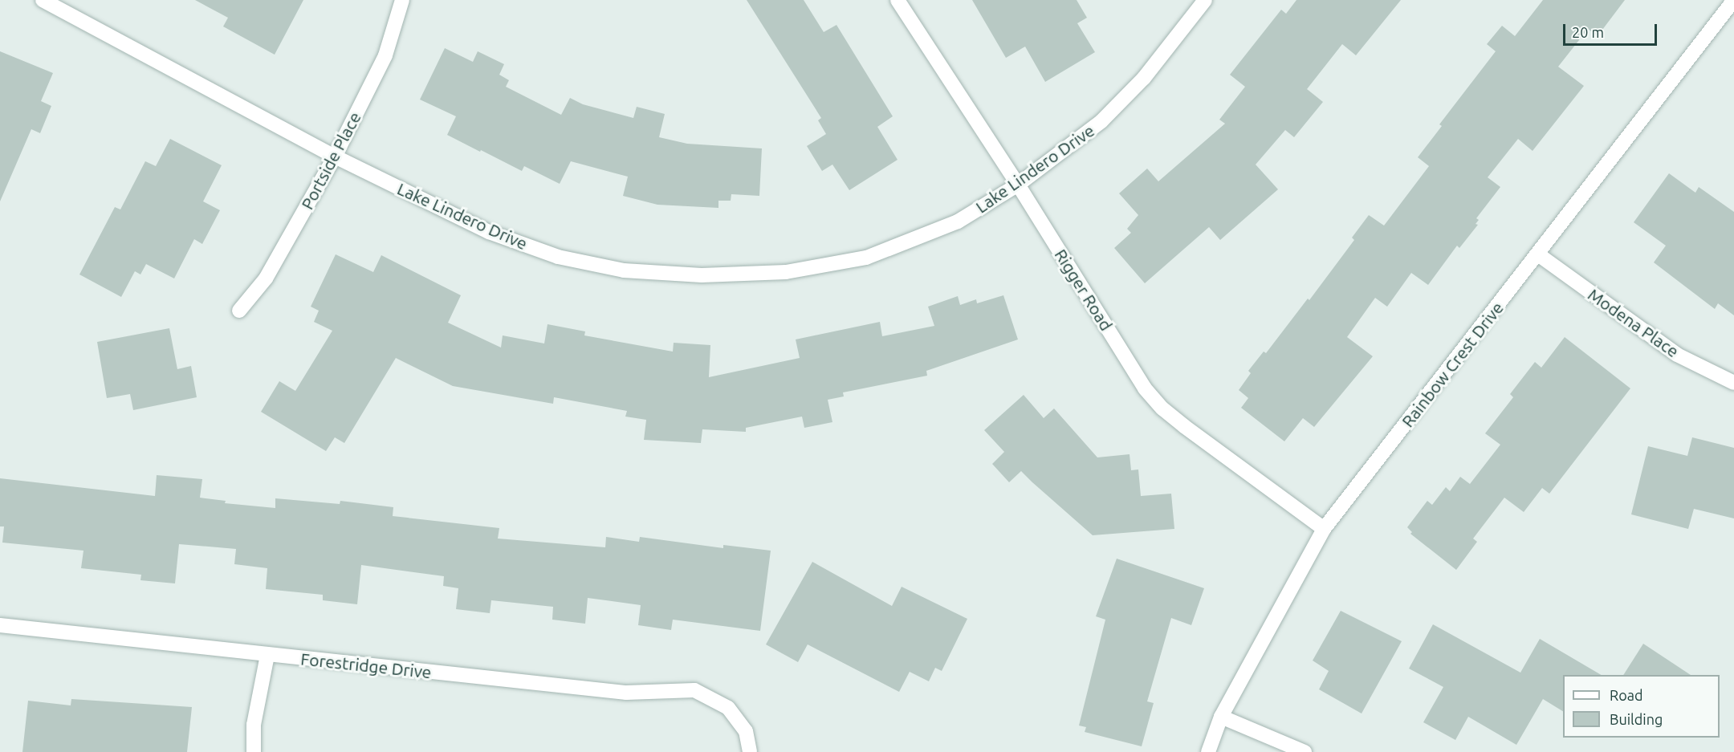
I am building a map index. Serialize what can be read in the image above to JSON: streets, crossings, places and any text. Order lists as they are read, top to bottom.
{
  "streets": {
    "street": [
      "Portside Place",
      "Lake Lindero Drive",
      "Rigger Road",
      "Modena Place",
      "Rainbow Crest Drive",
      "Forestridge Drive"
    ]
  },
  "crossings": [
    ["Portside Place", "Lake Lindero Drive"],
    ["Lake Lindero Drive", "Rigger Road"],
    ["Rigger Road", "Rainbow Crest Drive"],
    ["Modena Place", "Rainbow Crest Drive"]
  ],
  "legend": ["Road", "Building"],
  "scale_bar": "20 m"
}
